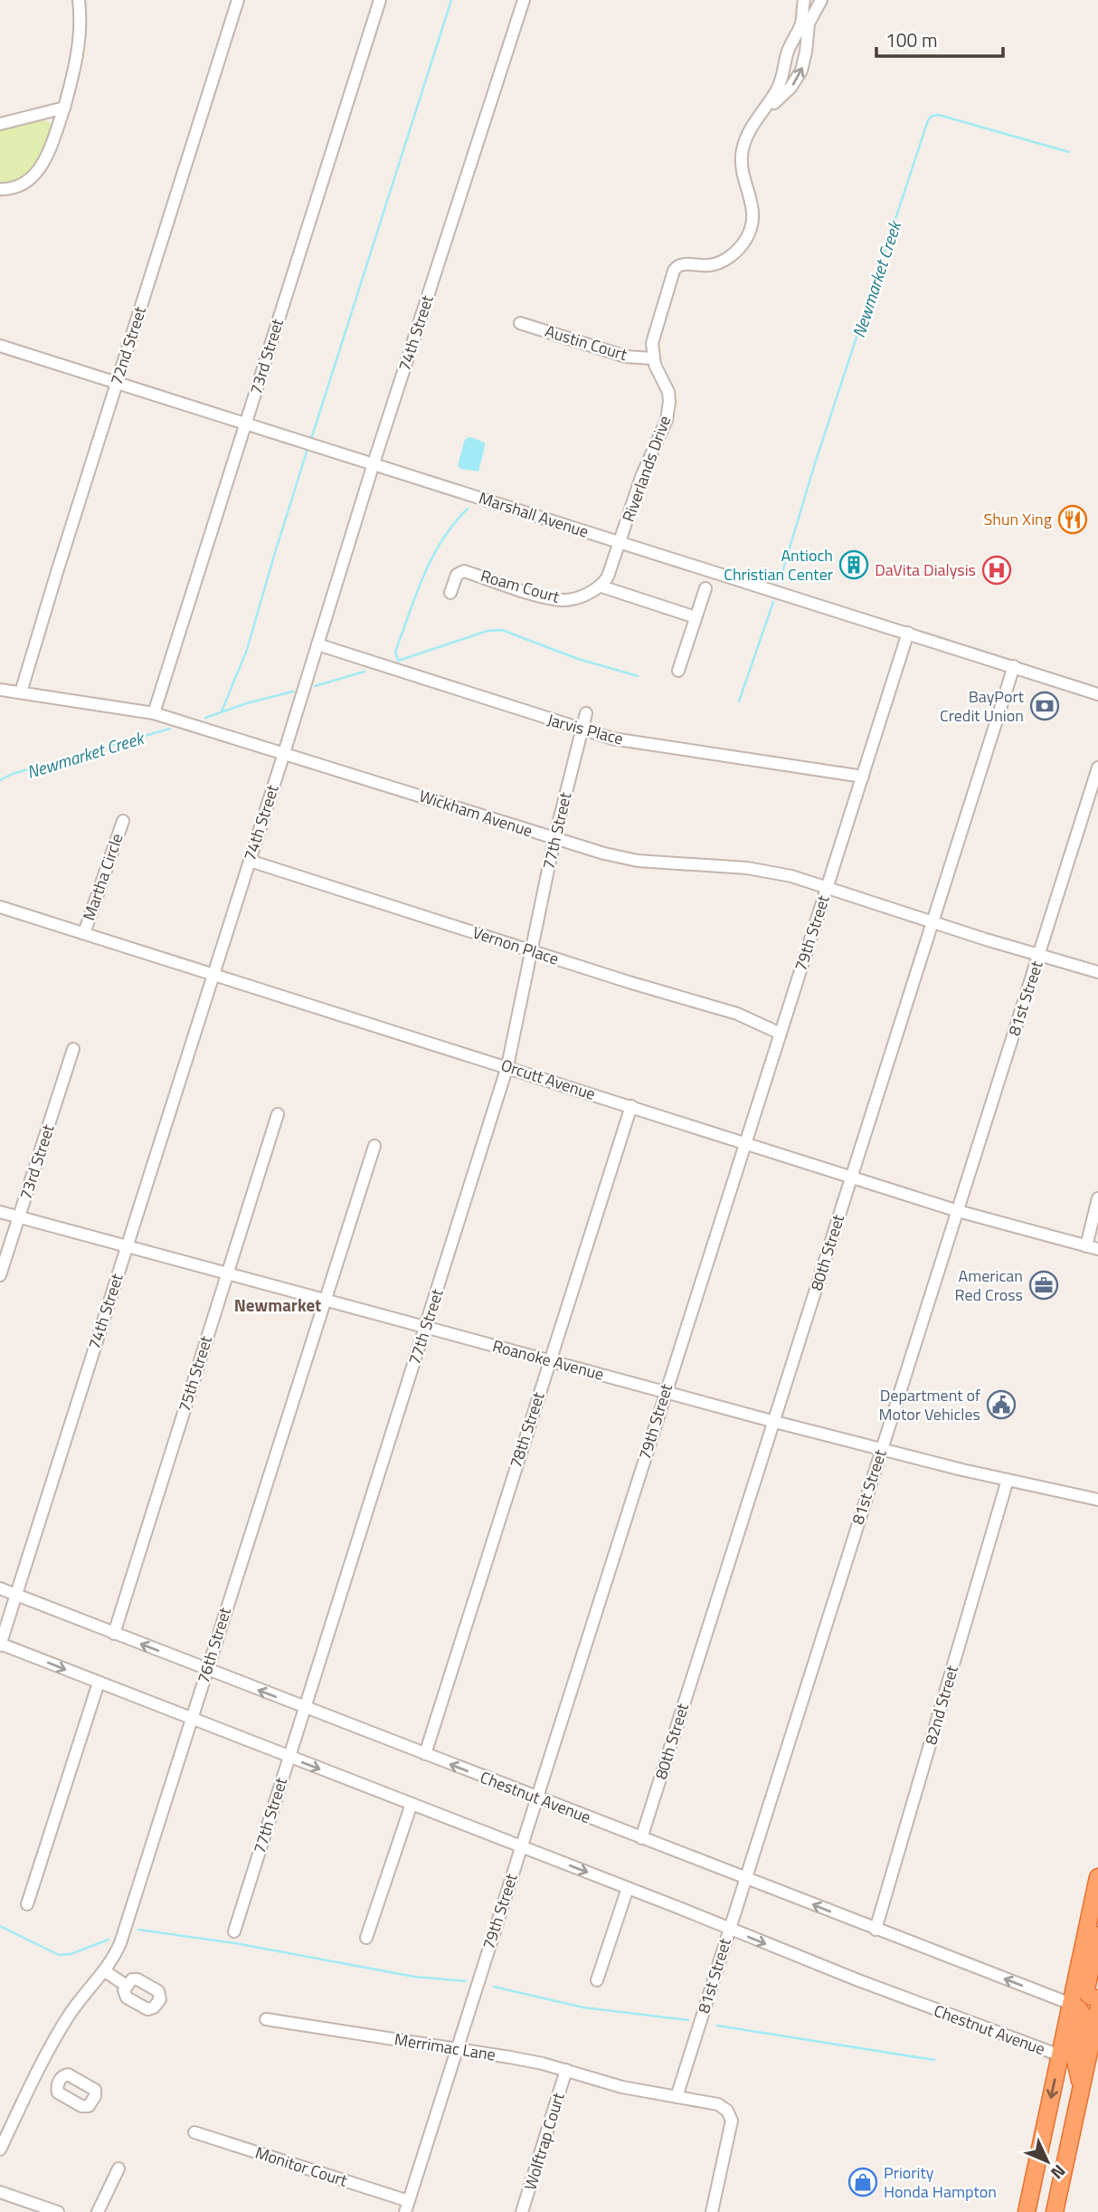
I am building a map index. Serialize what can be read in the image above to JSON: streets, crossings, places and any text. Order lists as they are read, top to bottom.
{
  "streets": {
    "street": [
      "74th Street",
      "Austin Court",
      "72nd Street",
      "73rd Street",
      "Riverlands Drive",
      "Marshall Avenue",
      "Roam Court",
      "Jarvis Place",
      "Wickham Avenue",
      "77th Street",
      "Martha Circle",
      "79th Street",
      "Vernon Place",
      "81st Street",
      "Orcutt Avenue",
      "80th Street",
      "Roanoke Avenue",
      "75th Street",
      "78th Street",
      "76th Street",
      "82nd Street",
      "Chestnut Avenue",
      "Merrimac Lane",
      "Wolftrap Court",
      "Monitor Court"
    ]
  },
  "crossings": [
    ["74th Street", "Marshall Avenue"],
    ["74th Street", "Jarvis Place"],
    ["74th Street", "Wickham Avenue"],
    ["74th Street", "Vernon Place"],
    ["74th Street", "Orcutt Avenue"],
    ["74th Street", "Roanoke Avenue"],
    ["74th Street", "Chestnut Avenue"],
    ["Austin Court", "Riverlands Drive"],
    ["72nd Street", "Marshall Avenue"],
    ["72nd Street", "Wickham Avenue"],
    ["73rd Street", "Marshall Avenue"],
    ["73rd Street", "Wickham Avenue"],
    ["73rd Street", "Roanoke Avenue"],
    ["Riverlands Drive", "Marshall Avenue"],
    ["Marshall Avenue", "79th Street"],
    ["Marshall Avenue", "80th Street"],
    ["Jarvis Place", "77th Street"],
    ["Jarvis Place", "79th Street"],
    ["Wickham Avenue", "77th Street"],
    ["Wickham Avenue", "79th Street"],
    ["Wickham Avenue", "81st Street"],
    ["Wickham Avenue", "80th Street"],
    ["77th Street", "Vernon Place"],
    ["77th Street", "Orcutt Avenue"],
    ["77th Street", "Roanoke Avenue"],
    ["77th Street", "Chestnut Avenue"],
    ["Martha Circle", "Orcutt Avenue"],
    ["79th Street", "Vernon Place"],
    ["79th Street", "Orcutt Avenue"],
    ["79th Street", "Roanoke Avenue"],
    ["79th Street", "Chestnut Avenue"],
    ["79th Street", "Merrimac Lane"],
    ["79th Street", "Monitor Court"],
    ["81st Street", "Orcutt Avenue"],
    ["81st Street", "Roanoke Avenue"],
    ["81st Street", "Chestnut Avenue"],
    ["81st Street", "Merrimac Lane"],
    ["Orcutt Avenue", "80th Street"],
    ["Orcutt Avenue", "78th Street"],
    ["80th Street", "Roanoke Avenue"],
    ["80th Street", "Chestnut Avenue"],
    ["Roanoke Avenue", "75th Street"],
    ["Roanoke Avenue", "78th Street"],
    ["Roanoke Avenue", "76th Street"],
    ["Roanoke Avenue", "82nd Street"],
    ["75th Street", "Chestnut Avenue"],
    ["78th Street", "Chestnut Avenue"],
    ["76th Street", "Chestnut Avenue"],
    ["82nd Street", "Chestnut Avenue"],
    ["Merrimac Lane", "Wolftrap Court"]
  ],
  "districts": ["Newmarket"],
  "water": ["Newmarket Creek"],
  "places": {
    "restaurant": ["Shun Xing"],
    "building": ["Antioch Christian Center"],
    "hospital": ["DaVita Dialysis"],
    "bank": ["BayPort Credit Union"],
    "office": ["American Red Cross"],
    "public building": ["Department of Motor Vehicles"],
    "shop": ["Priority Honda Hampton"]
  },
  "scale_bar": "100 m",
  "north": "bottom right"
}
